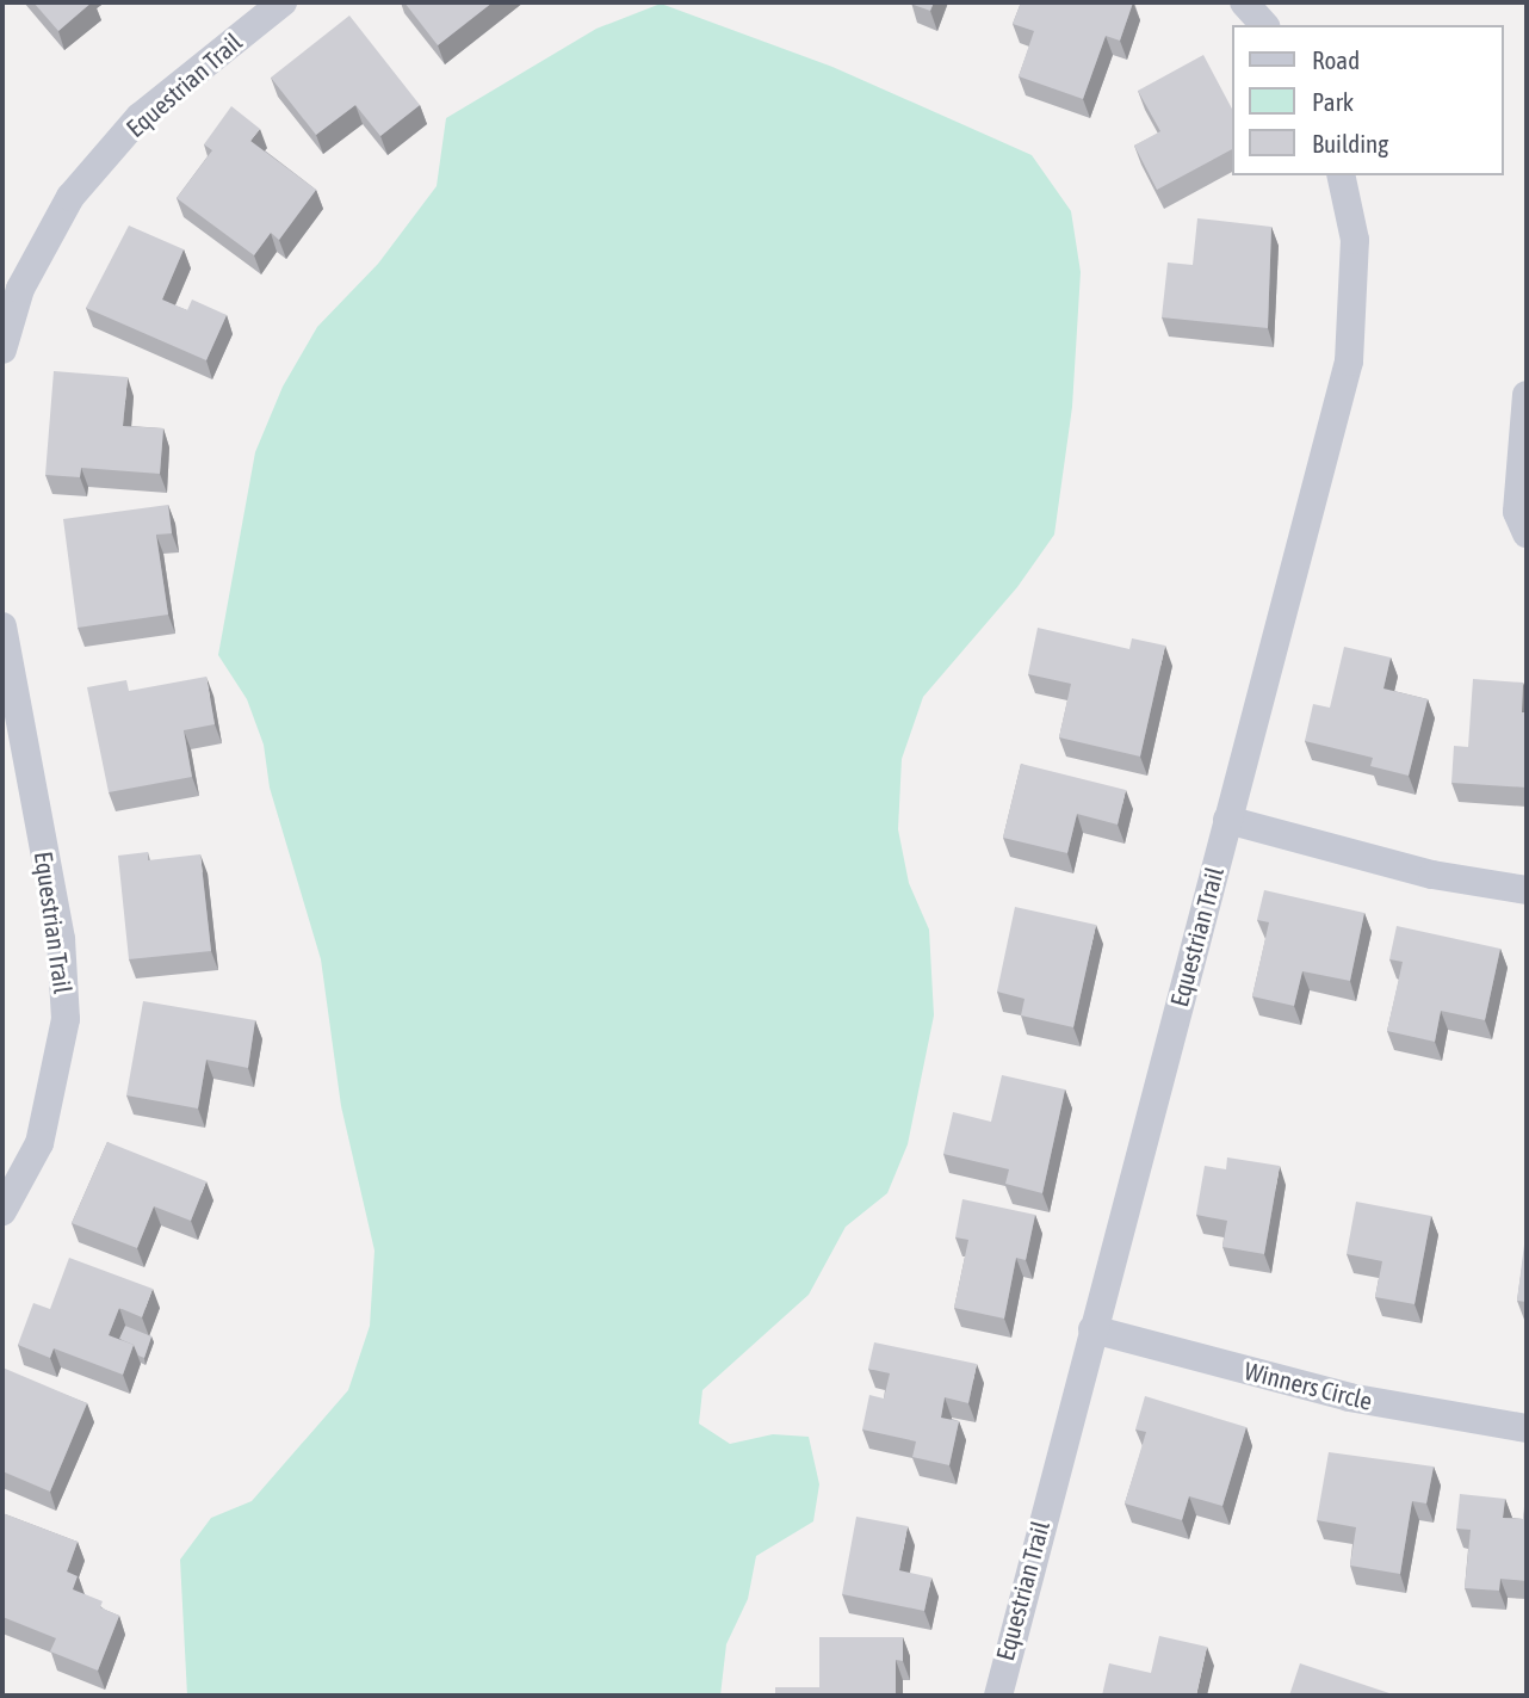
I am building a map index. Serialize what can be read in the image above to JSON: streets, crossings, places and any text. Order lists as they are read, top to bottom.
{
  "streets": {
    "street": ["Equestrian Trail", "Winners Circle"]
  },
  "crossings": [
    ["Equestrian Trail", "Winners Circle"]
  ],
  "legend": ["Road", "Park", "Building"]
}
